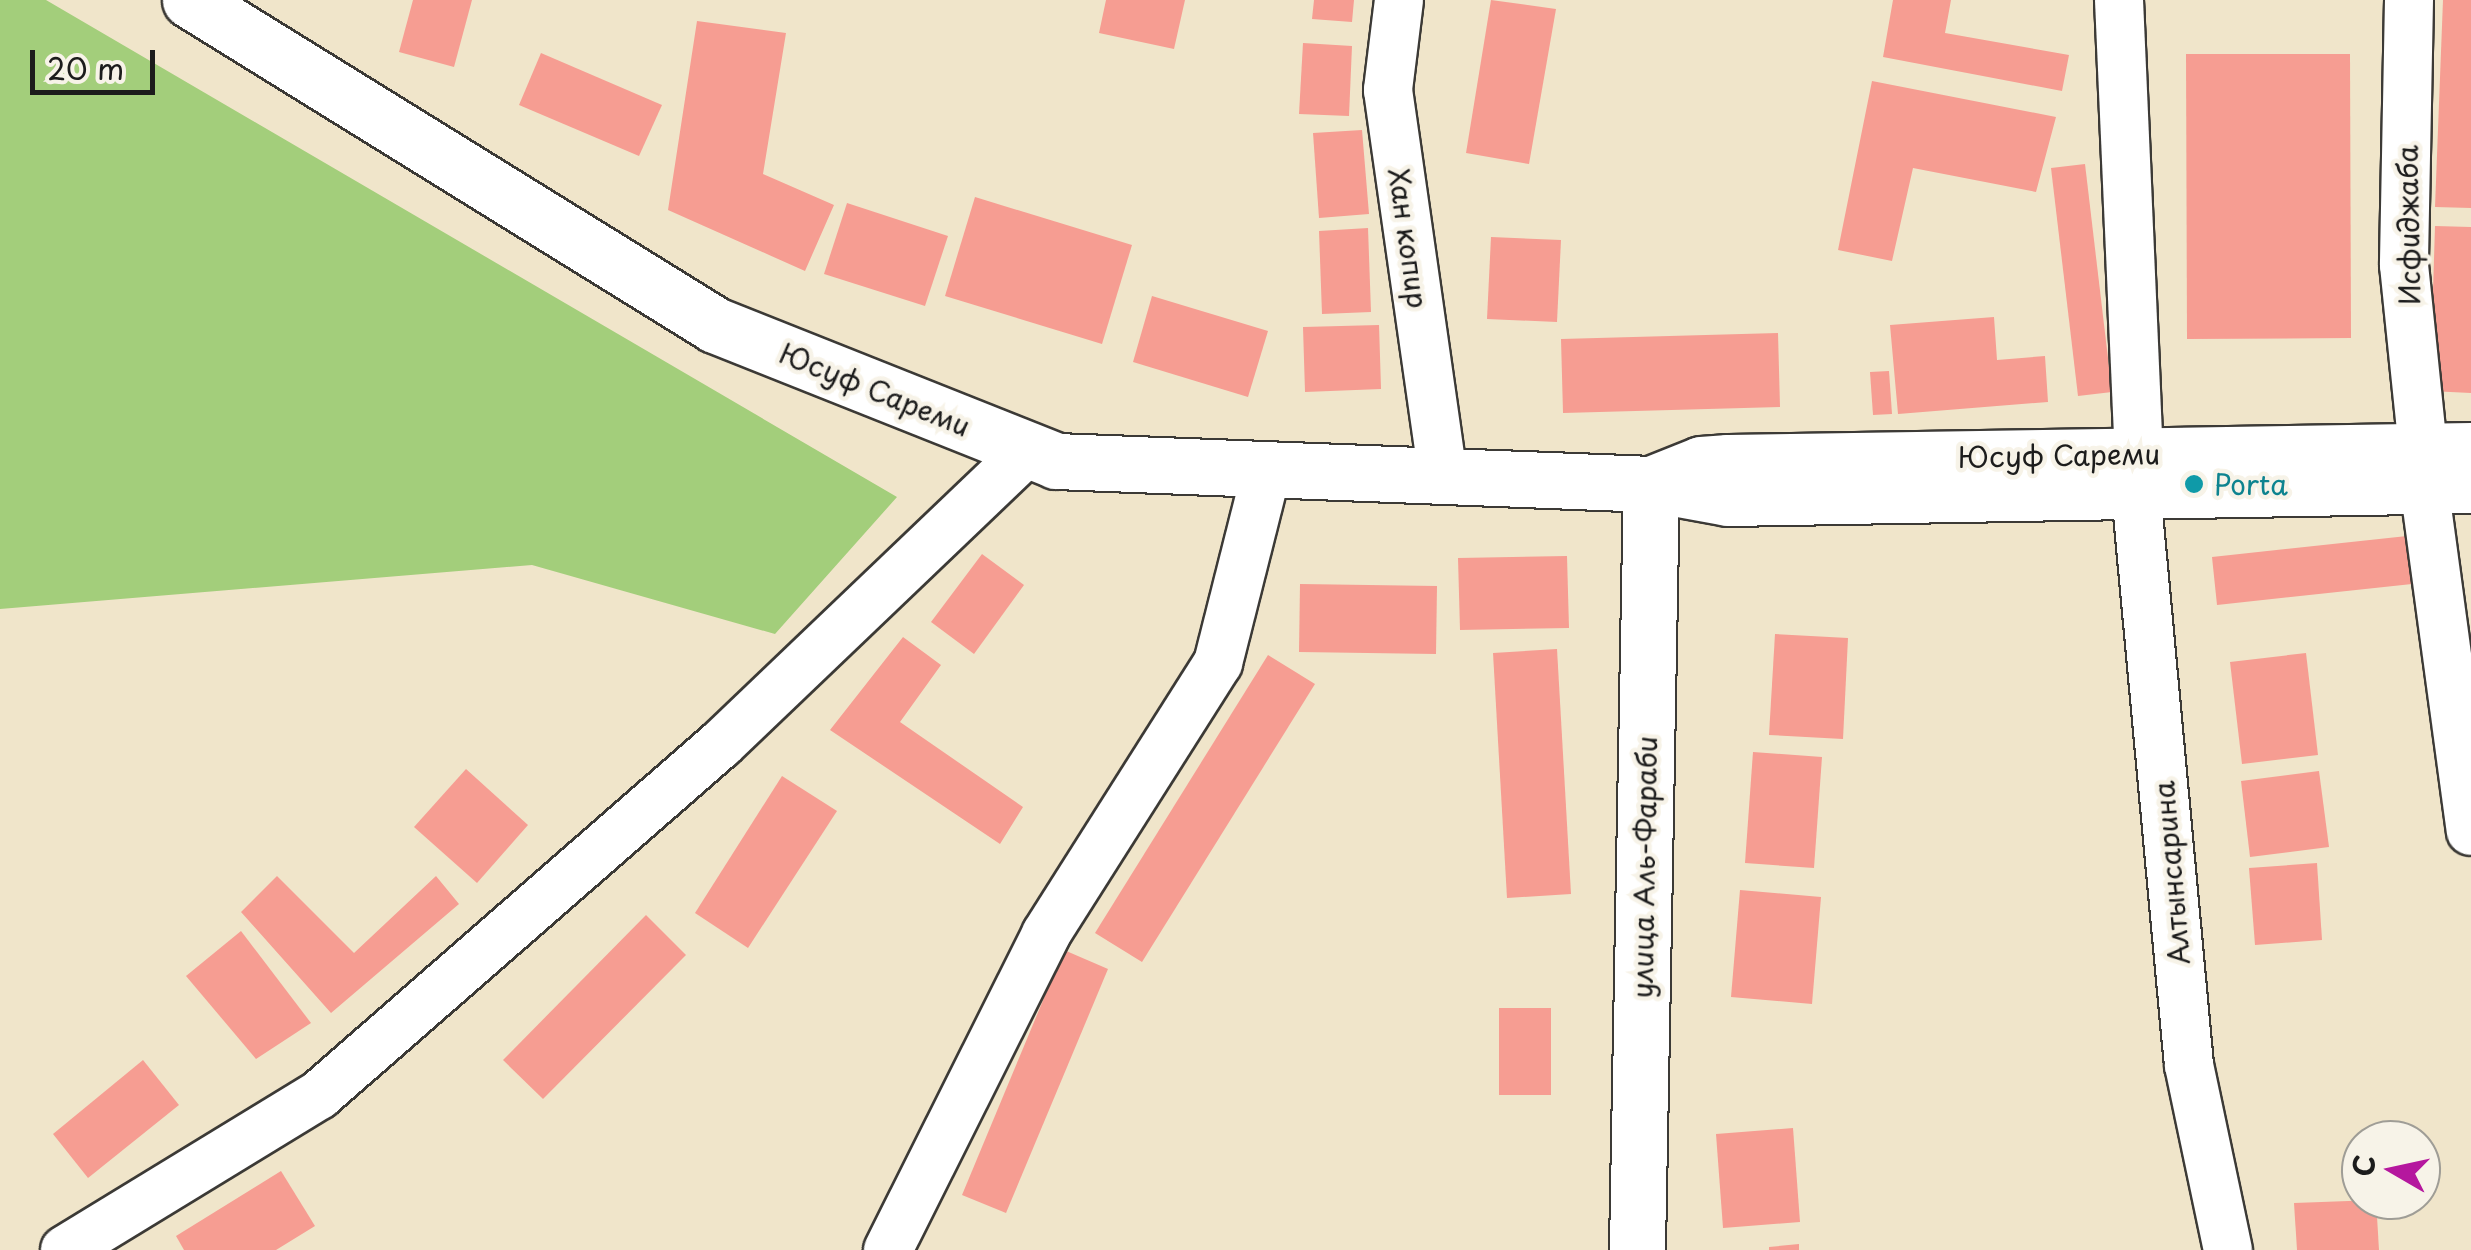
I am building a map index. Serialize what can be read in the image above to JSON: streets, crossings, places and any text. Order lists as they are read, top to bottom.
{
  "streets": {
    "main road": ["Юсуф Сареми", "улица Аль-Фараби"],
    "street": ["Исфиджаба", "Хан копир", "Алтынсарина"]
  },
  "crossings": [
    ["Исфиджаба", "Юсуф Сареми"],
    ["Хан копир", "Юсуф Сареми"],
    ["Юсуф Сареми", "улица Аль-Фараби"],
    ["Юсуф Сареми", "Алтынсарина"]
  ],
  "places": ["Porta"],
  "scale_bar": "20 m",
  "north": "left"
}
